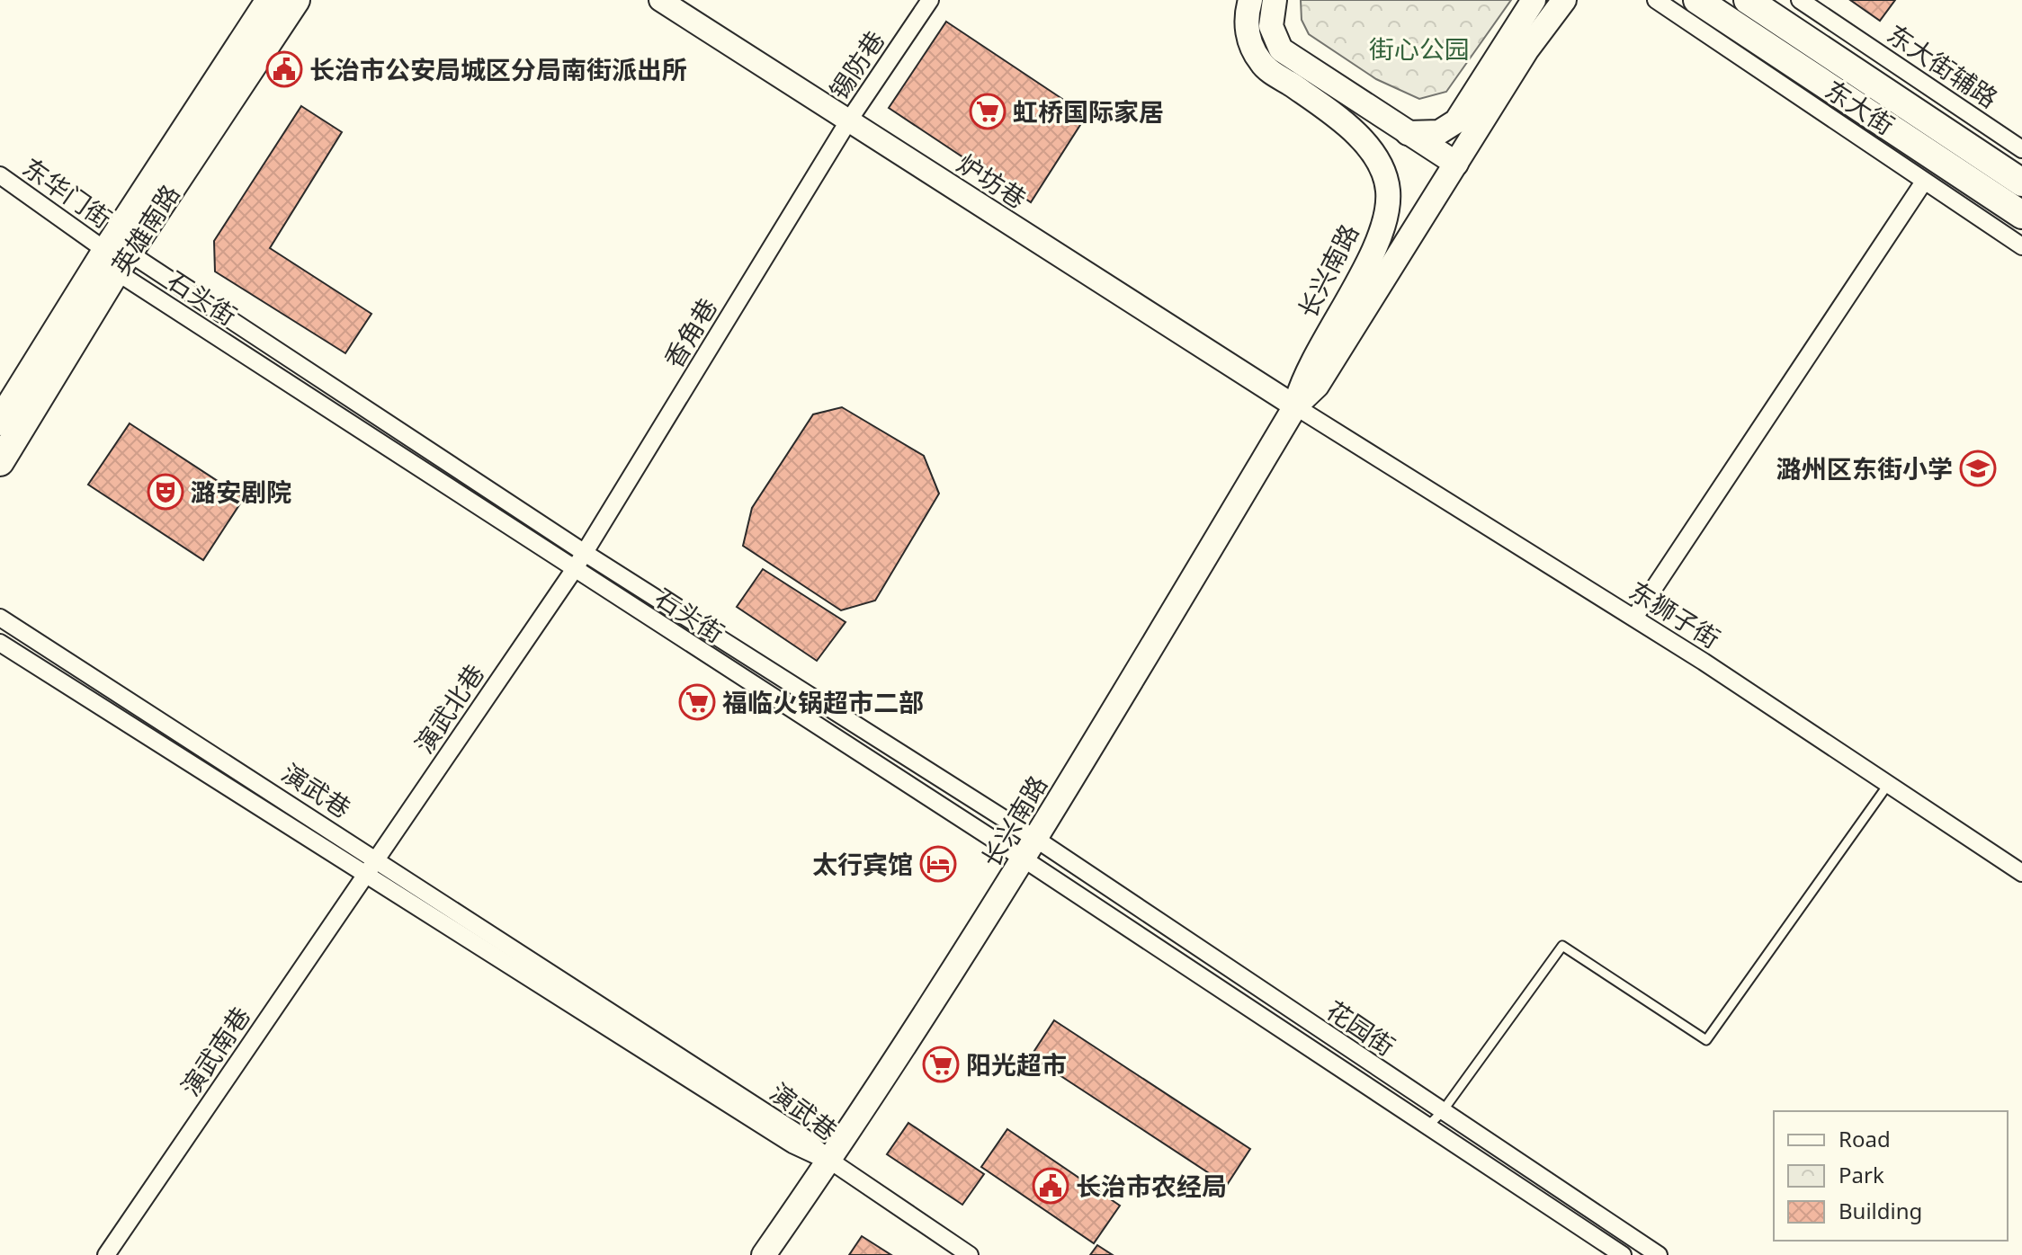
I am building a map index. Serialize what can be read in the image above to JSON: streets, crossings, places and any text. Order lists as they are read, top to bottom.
{
  "streets": {
    "main road": ["东大街", "英雄南路", "长兴南路"],
    "street": [
      "锡防巷",
      "东大街辅路",
      "炉坊巷",
      "东华门街",
      "石头街",
      "香角巷",
      "东狮子街",
      "演武北巷",
      "演武巷",
      "花园街",
      "演武南巷"
    ]
  },
  "crossings": [
    ["锡防巷", "炉坊巷"],
    ["锡防巷", "香角巷"],
    ["炉坊巷", "长兴南路"],
    ["炉坊巷", "香角巷"],
    ["炉坊巷", "东狮子街"],
    ["东华门街", "英雄南路"],
    ["东华门街", "石头街"],
    ["英雄南路", "石头街"],
    ["长兴南路", "石头街"],
    ["长兴南路", "东狮子街"],
    ["长兴南路", "演武巷"],
    ["长兴南路", "花园街"],
    ["石头街", "香角巷"],
    ["石头街", "演武北巷"],
    ["石头街", "花园街"],
    ["香角巷", "演武北巷"],
    ["演武北巷", "演武巷"],
    ["演武北巷", "演武南巷"],
    ["演武巷", "演武南巷"]
  ],
  "parks": ["街心公园"],
  "places": {
    "public building": ["长治市公安局城区分局南街派出所", "长治市农经局"],
    "supermarket": ["虹桥国际家居", "福临火锅超市二部", "阳光超市"],
    "school or university": ["潞州区东街小学"],
    "theatre": ["潞安剧院"],
    "hotel": ["太行宾馆"]
  },
  "legend": ["Road", "Park", "Building"]
}
